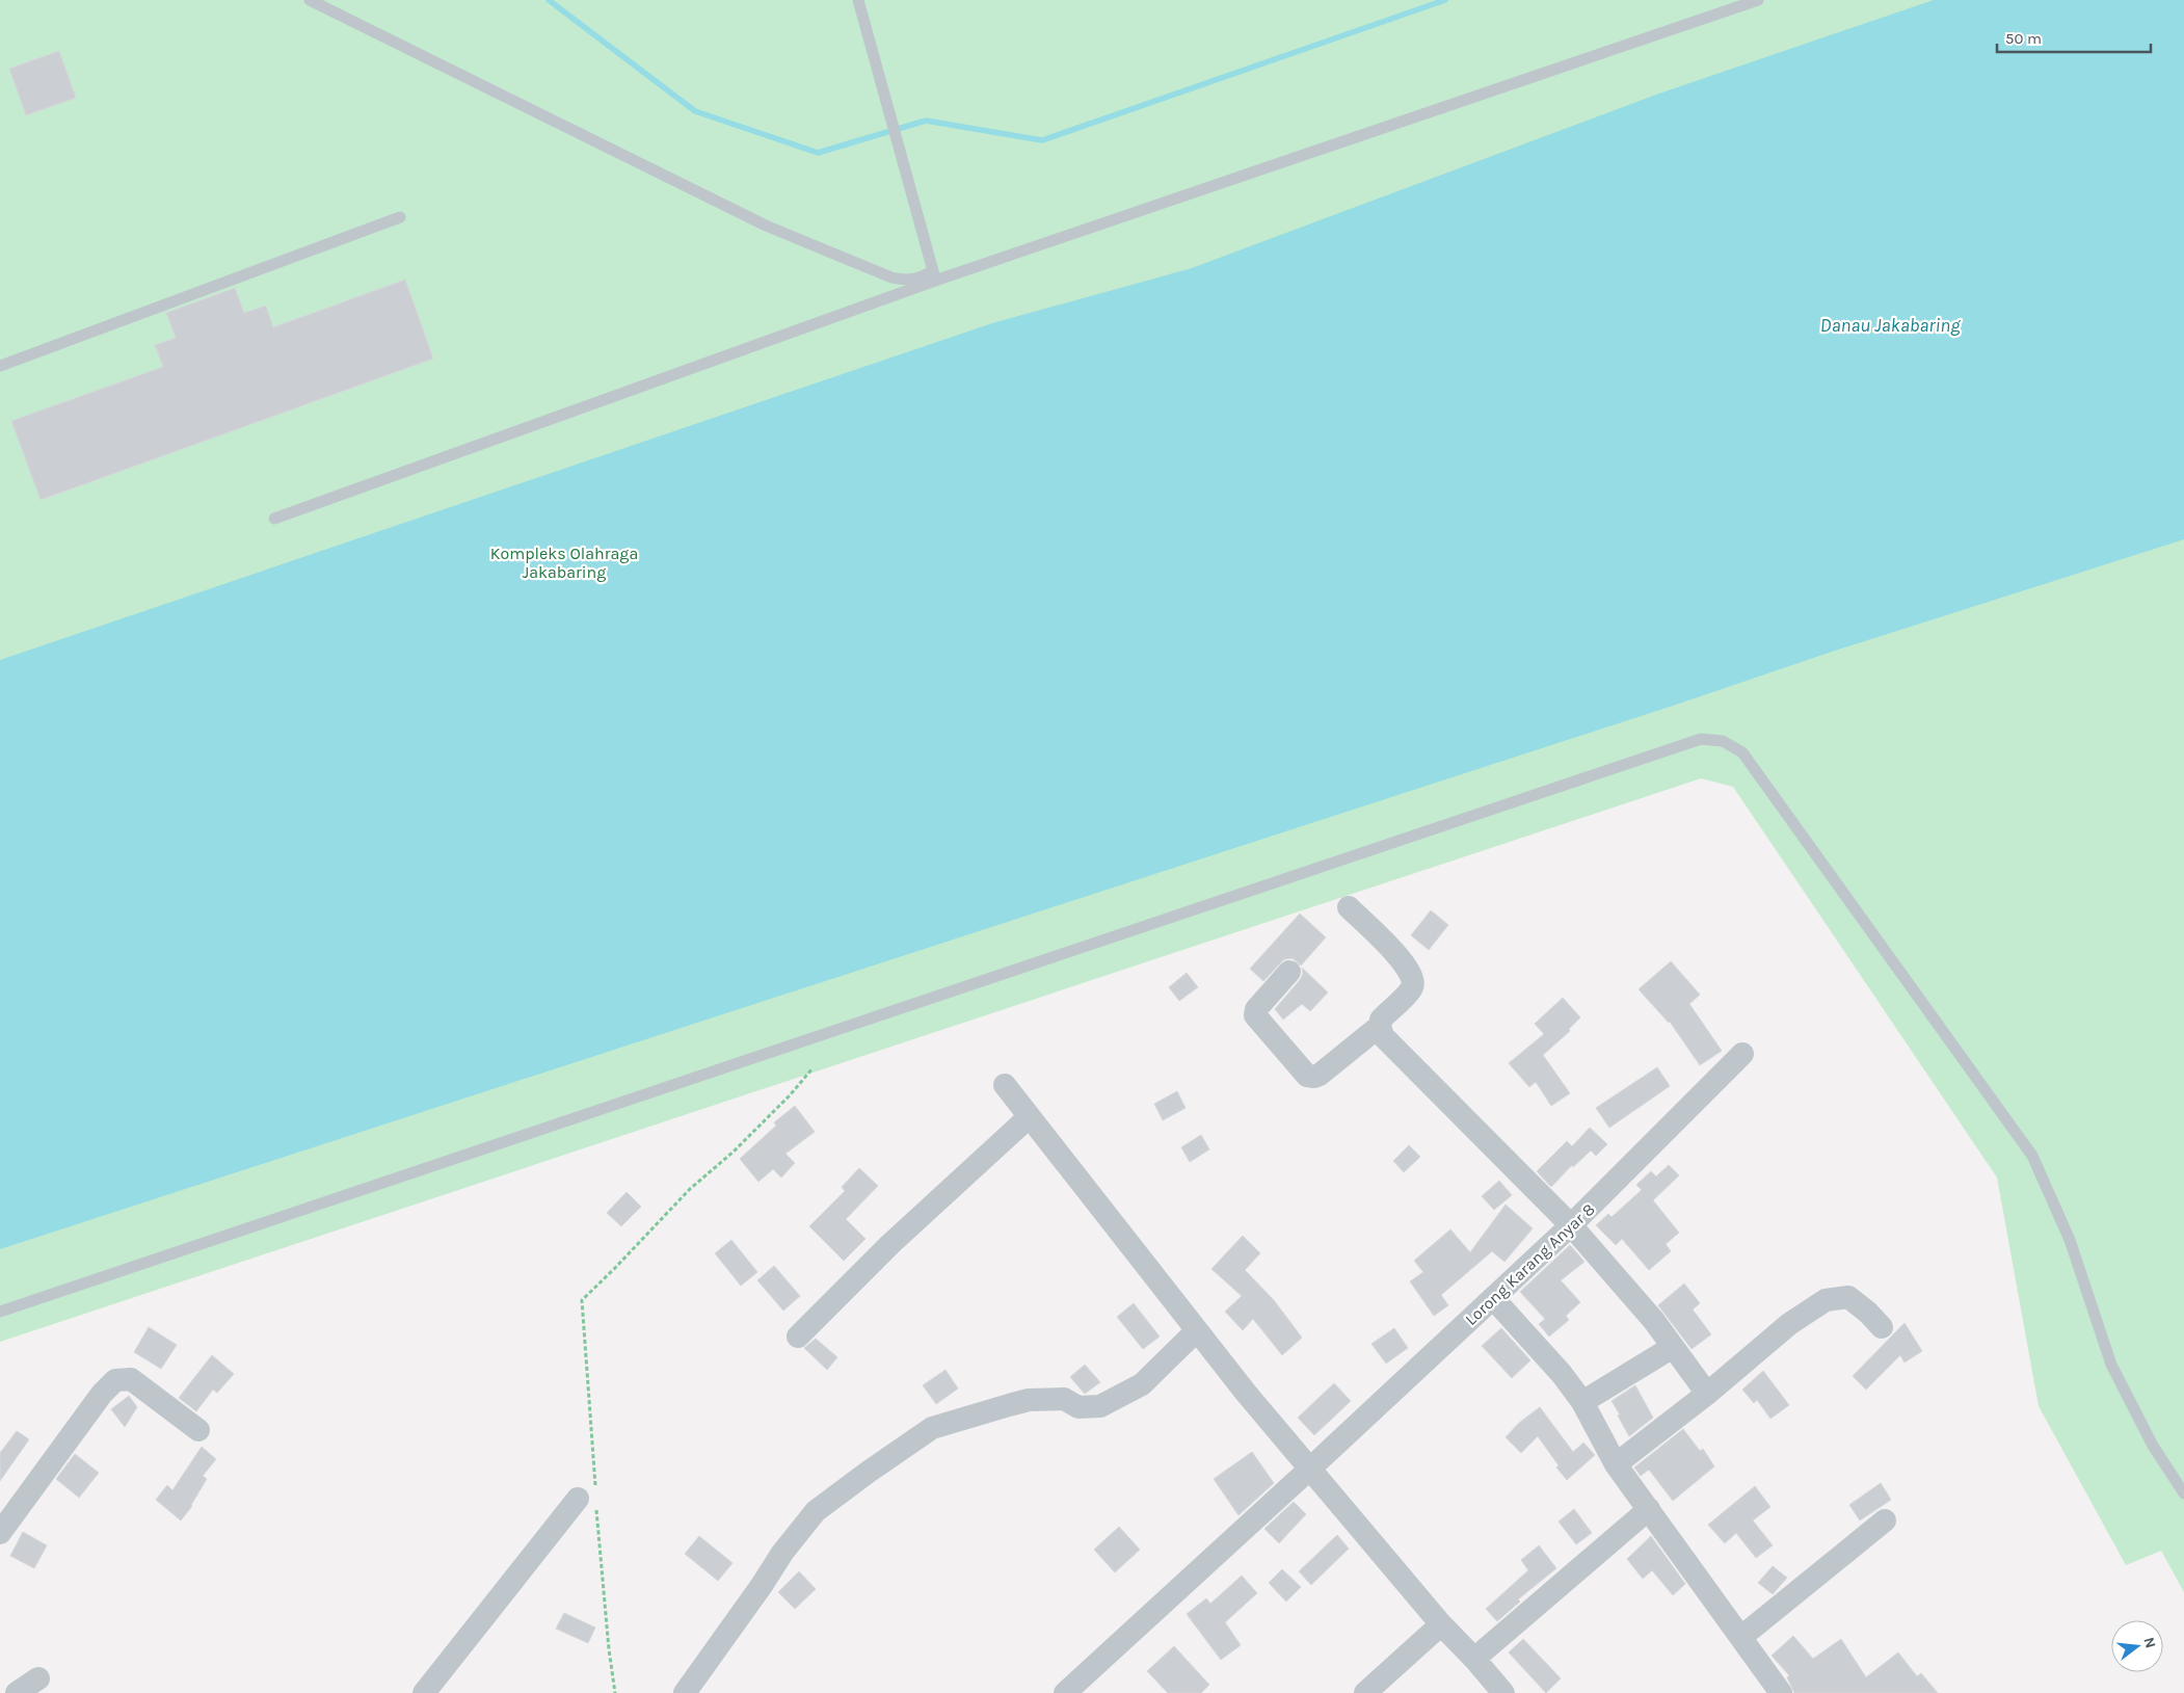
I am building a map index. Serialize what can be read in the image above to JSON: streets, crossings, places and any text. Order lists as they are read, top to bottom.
{
  "streets": {
    "street": ["Lorong Karang Anyar 8"]
  },
  "water": ["Danau Jakabaring"],
  "parks": ["Kompleks Olahraga Jakabaring"],
  "scale_bar": "50 m",
  "north": "right"
}
